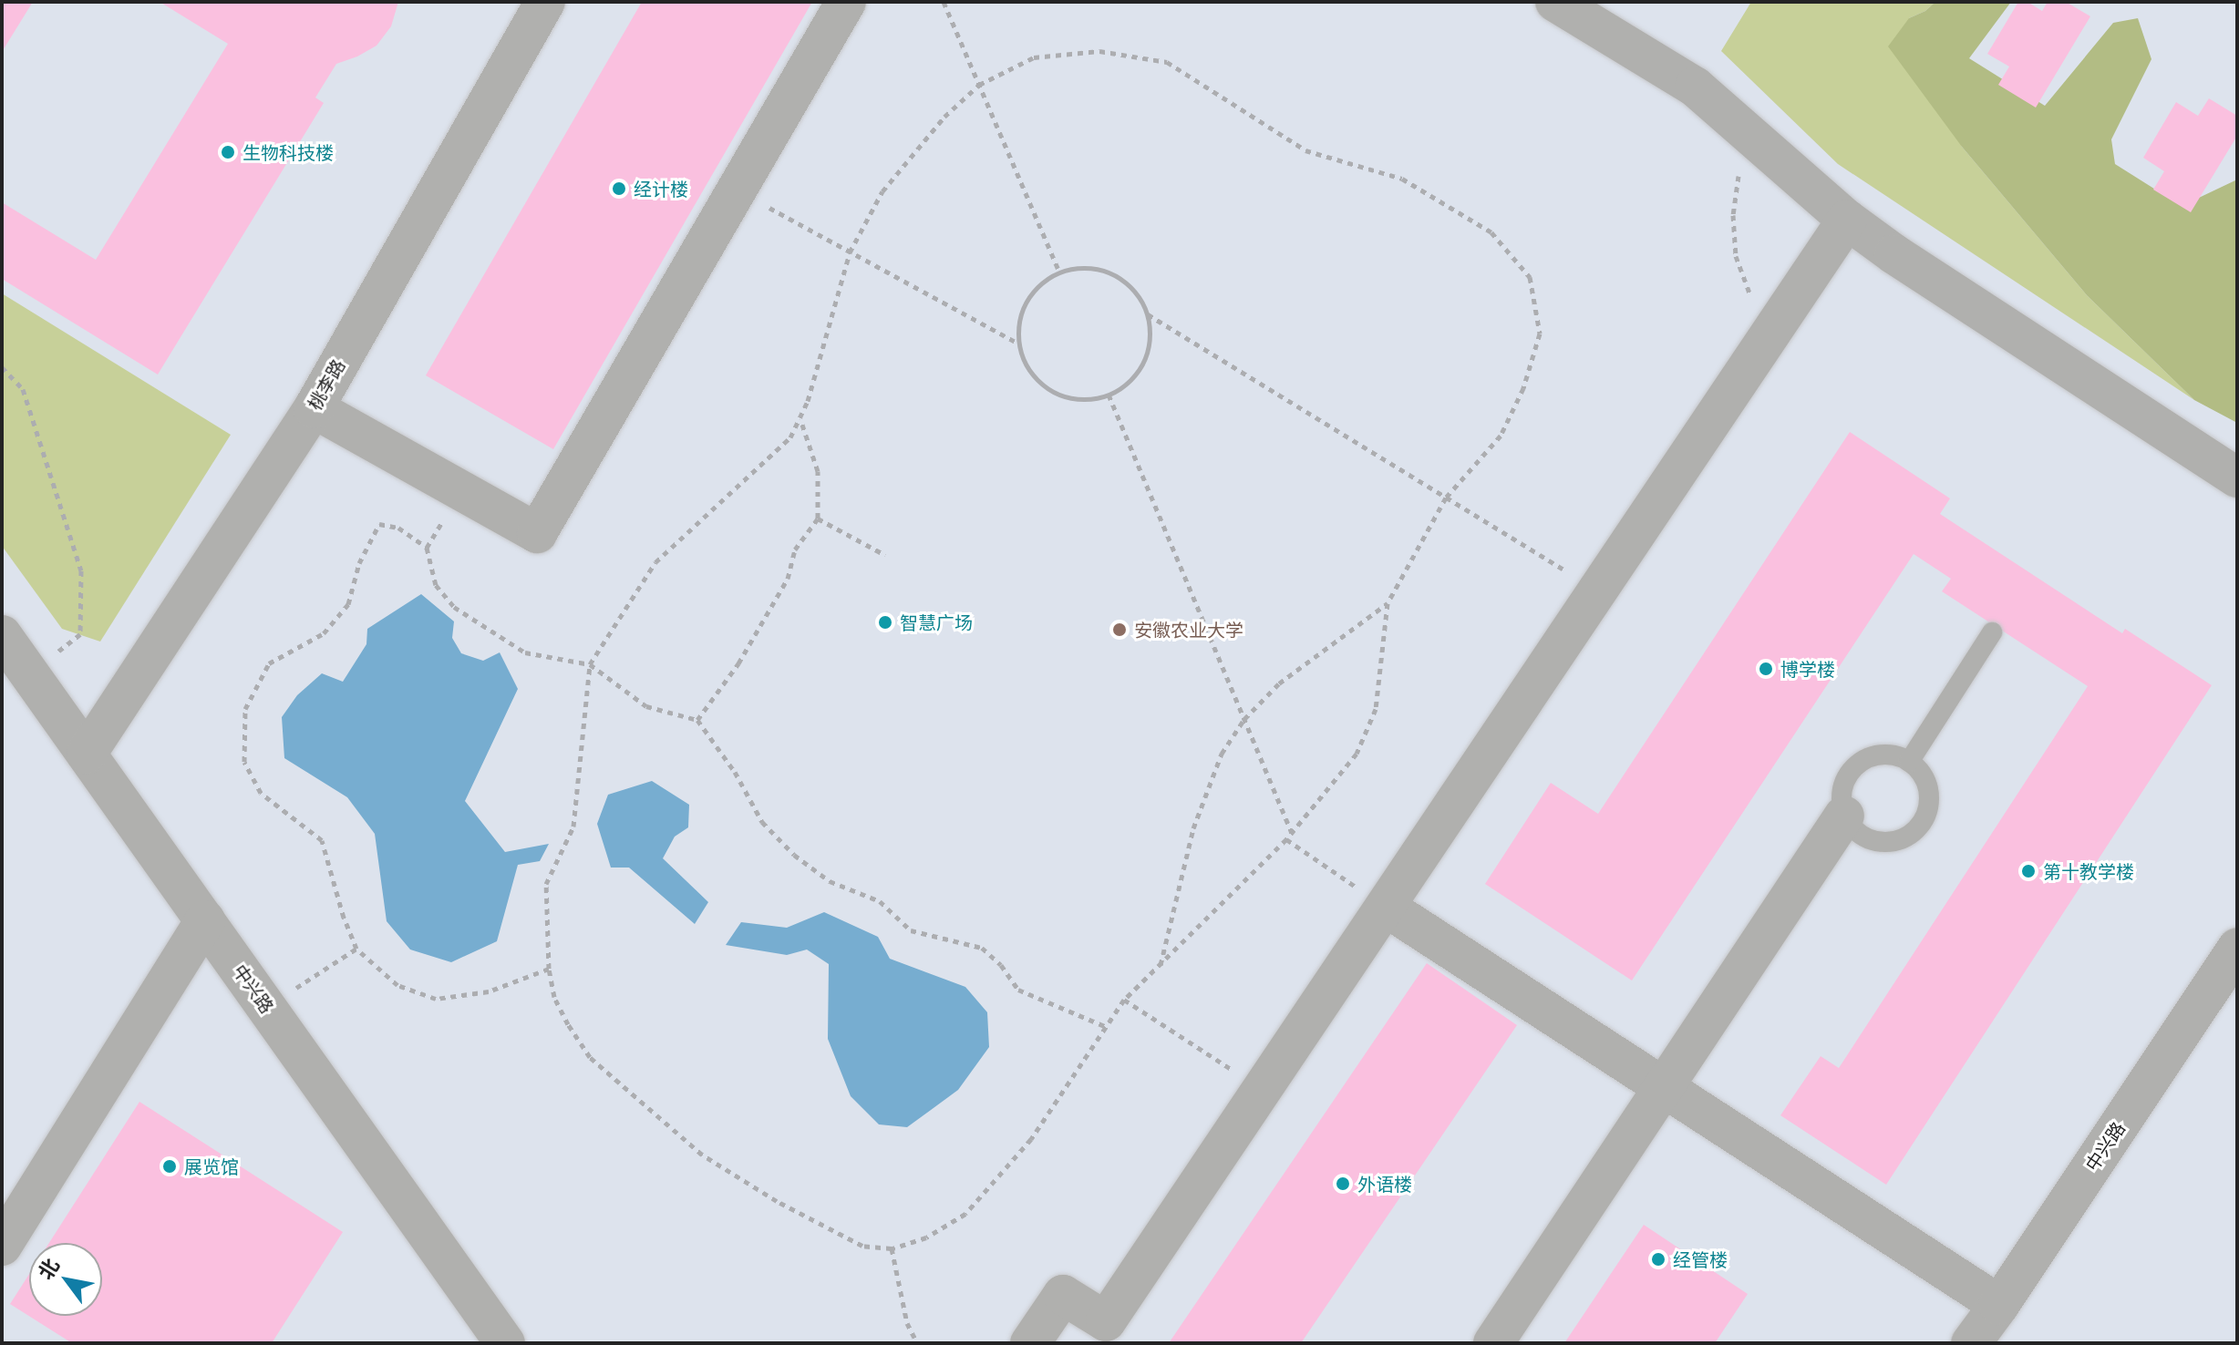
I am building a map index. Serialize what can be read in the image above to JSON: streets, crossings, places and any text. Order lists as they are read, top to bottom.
{
  "streets": {
    "street": ["桃李路", "中兴路"]
  },
  "crossings": [
    ["桃李路", "中兴路"]
  ],
  "places": [
    "生物科技楼",
    "经计楼",
    "智慧广场",
    "安徽农业大学",
    "博学楼",
    "第十教学楼",
    "展览馆",
    "外语楼",
    "经管楼"
  ],
  "north": "top left"
}
